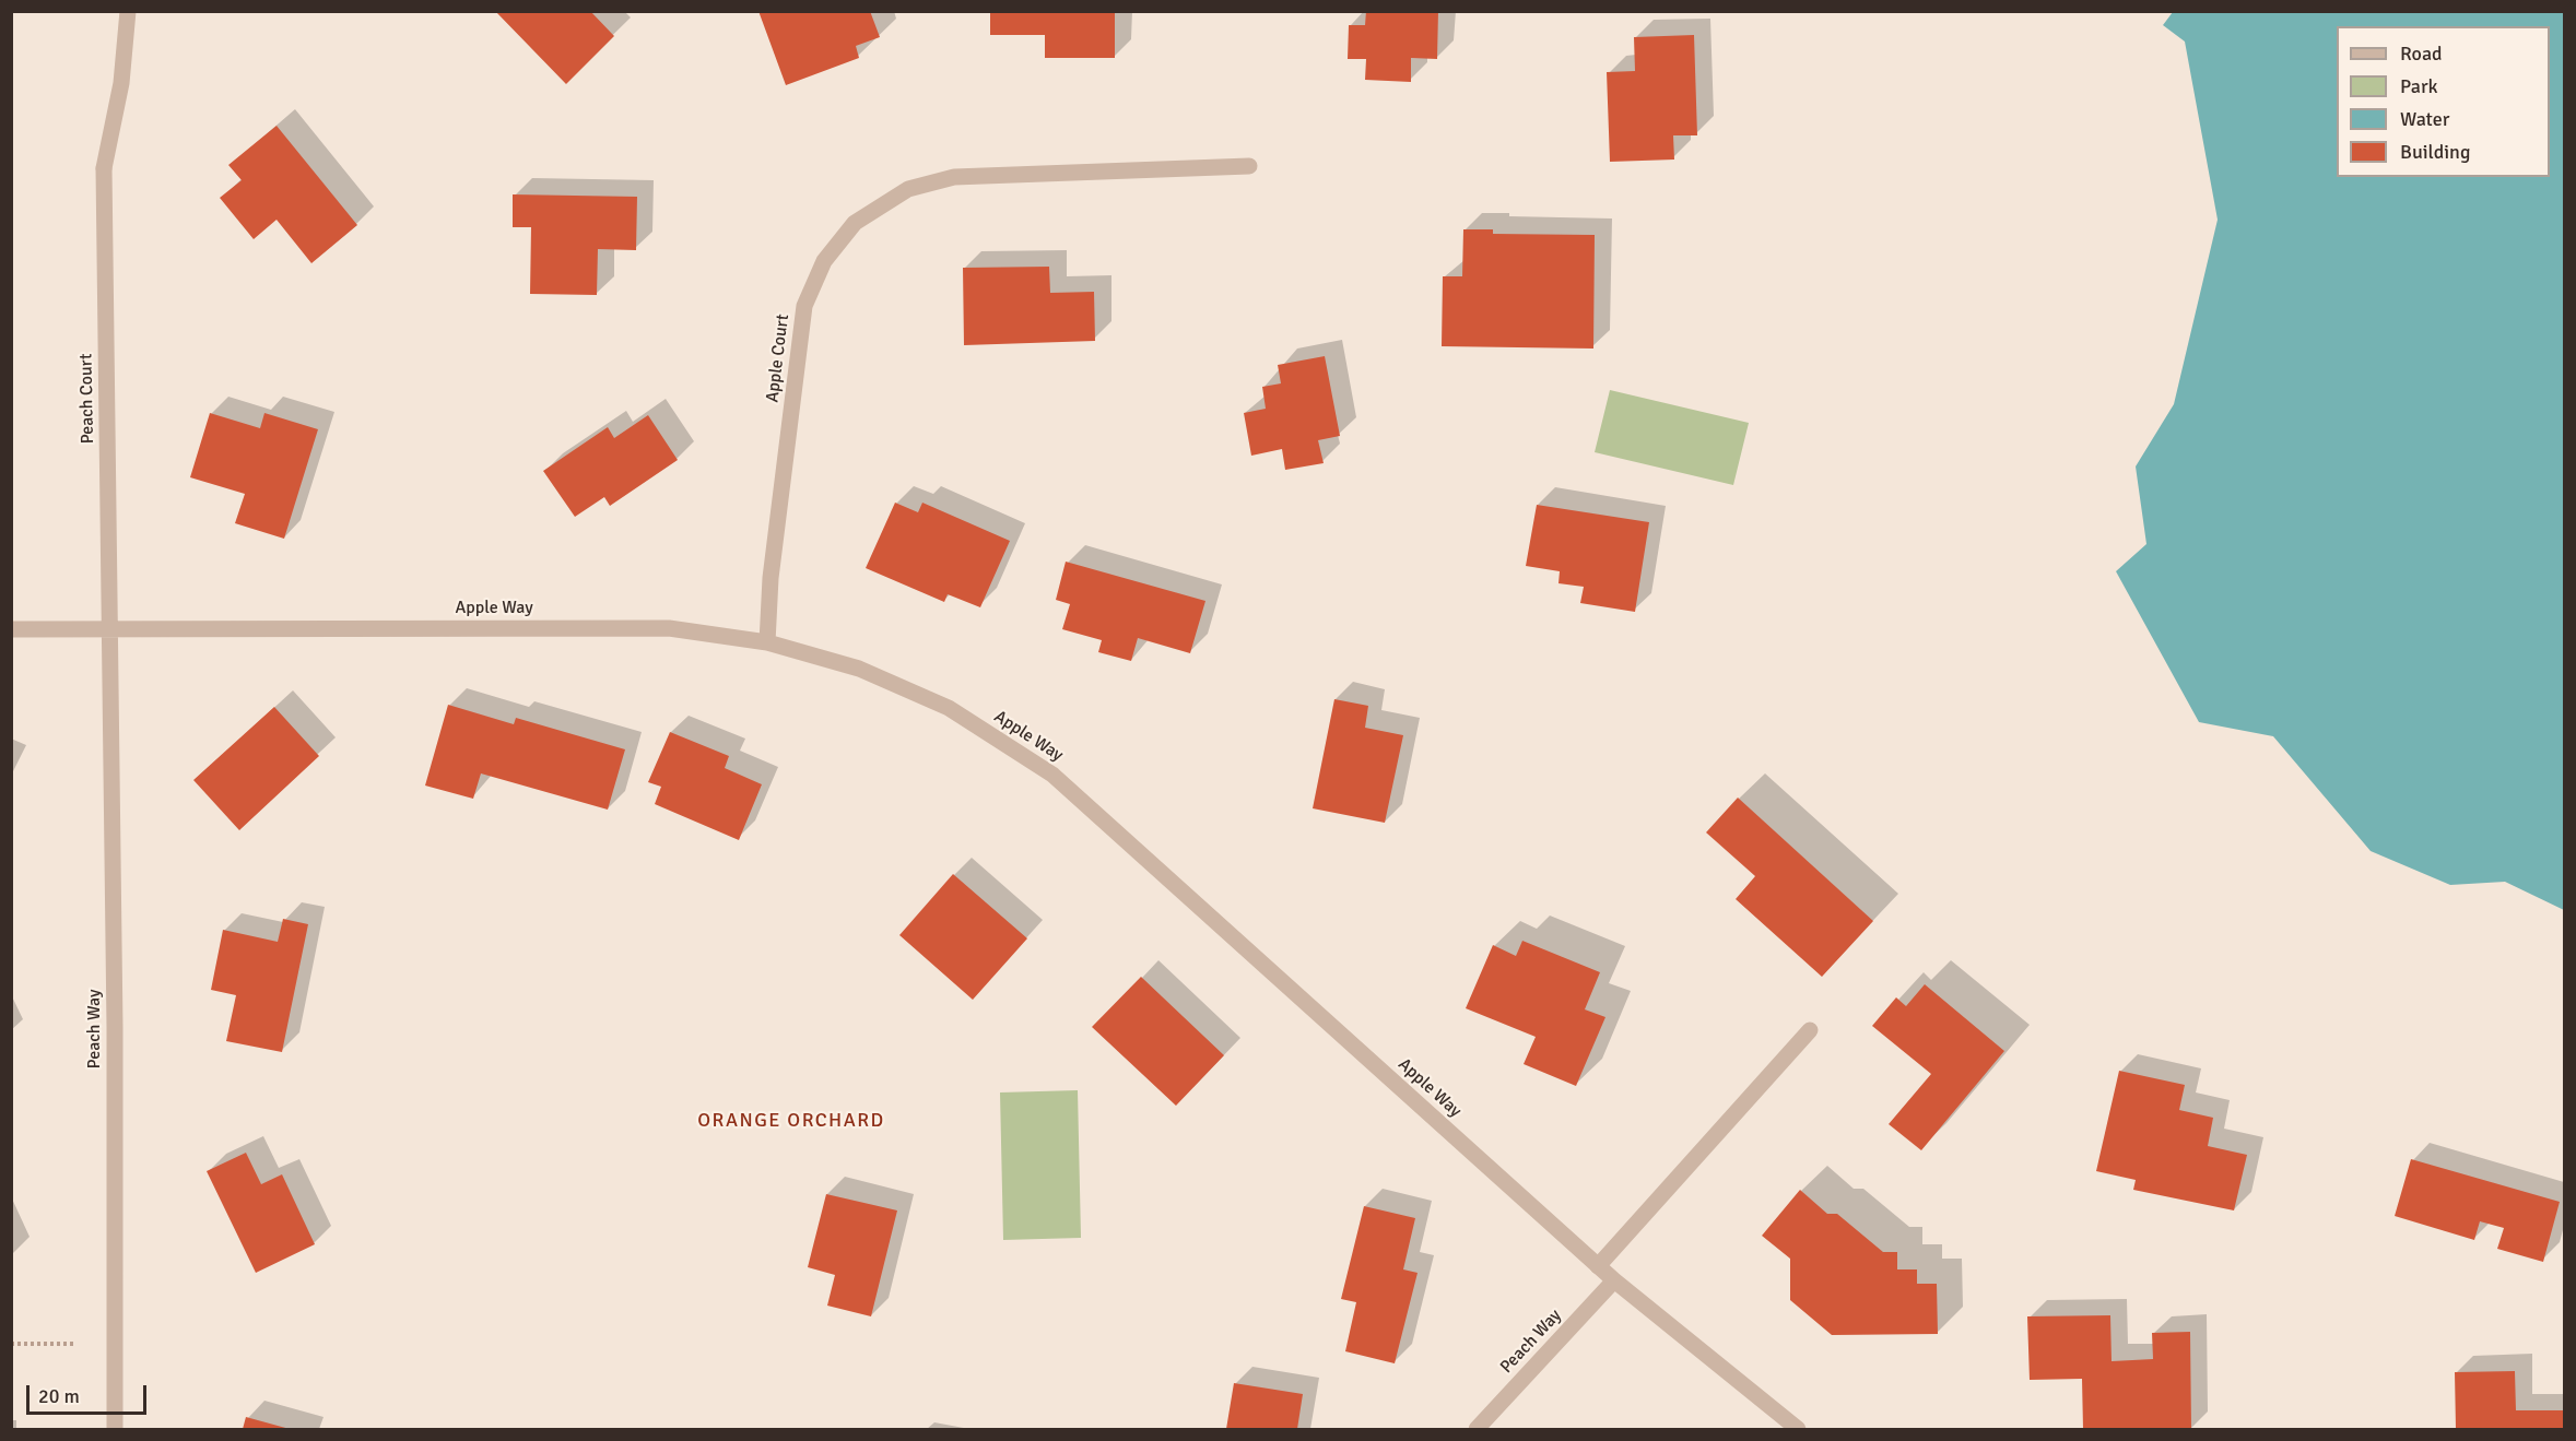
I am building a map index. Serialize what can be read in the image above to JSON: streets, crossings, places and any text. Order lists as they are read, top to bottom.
{
  "streets": {
    "street": [
      "Apple Court",
      "Peach Court",
      "Apple Way",
      "Peach Way"
    ]
  },
  "crossings": [
    ["Apple Court", "Apple Way"],
    ["Peach Court", "Apple Way"],
    ["Peach Court", "Peach Way"],
    ["Apple Way", "Peach Way"]
  ],
  "districts": ["ORANGE ORCHARD"],
  "legend": [
    "Road",
    "Park",
    "Water",
    "Building"
  ],
  "scale_bar": "20 m"
}
